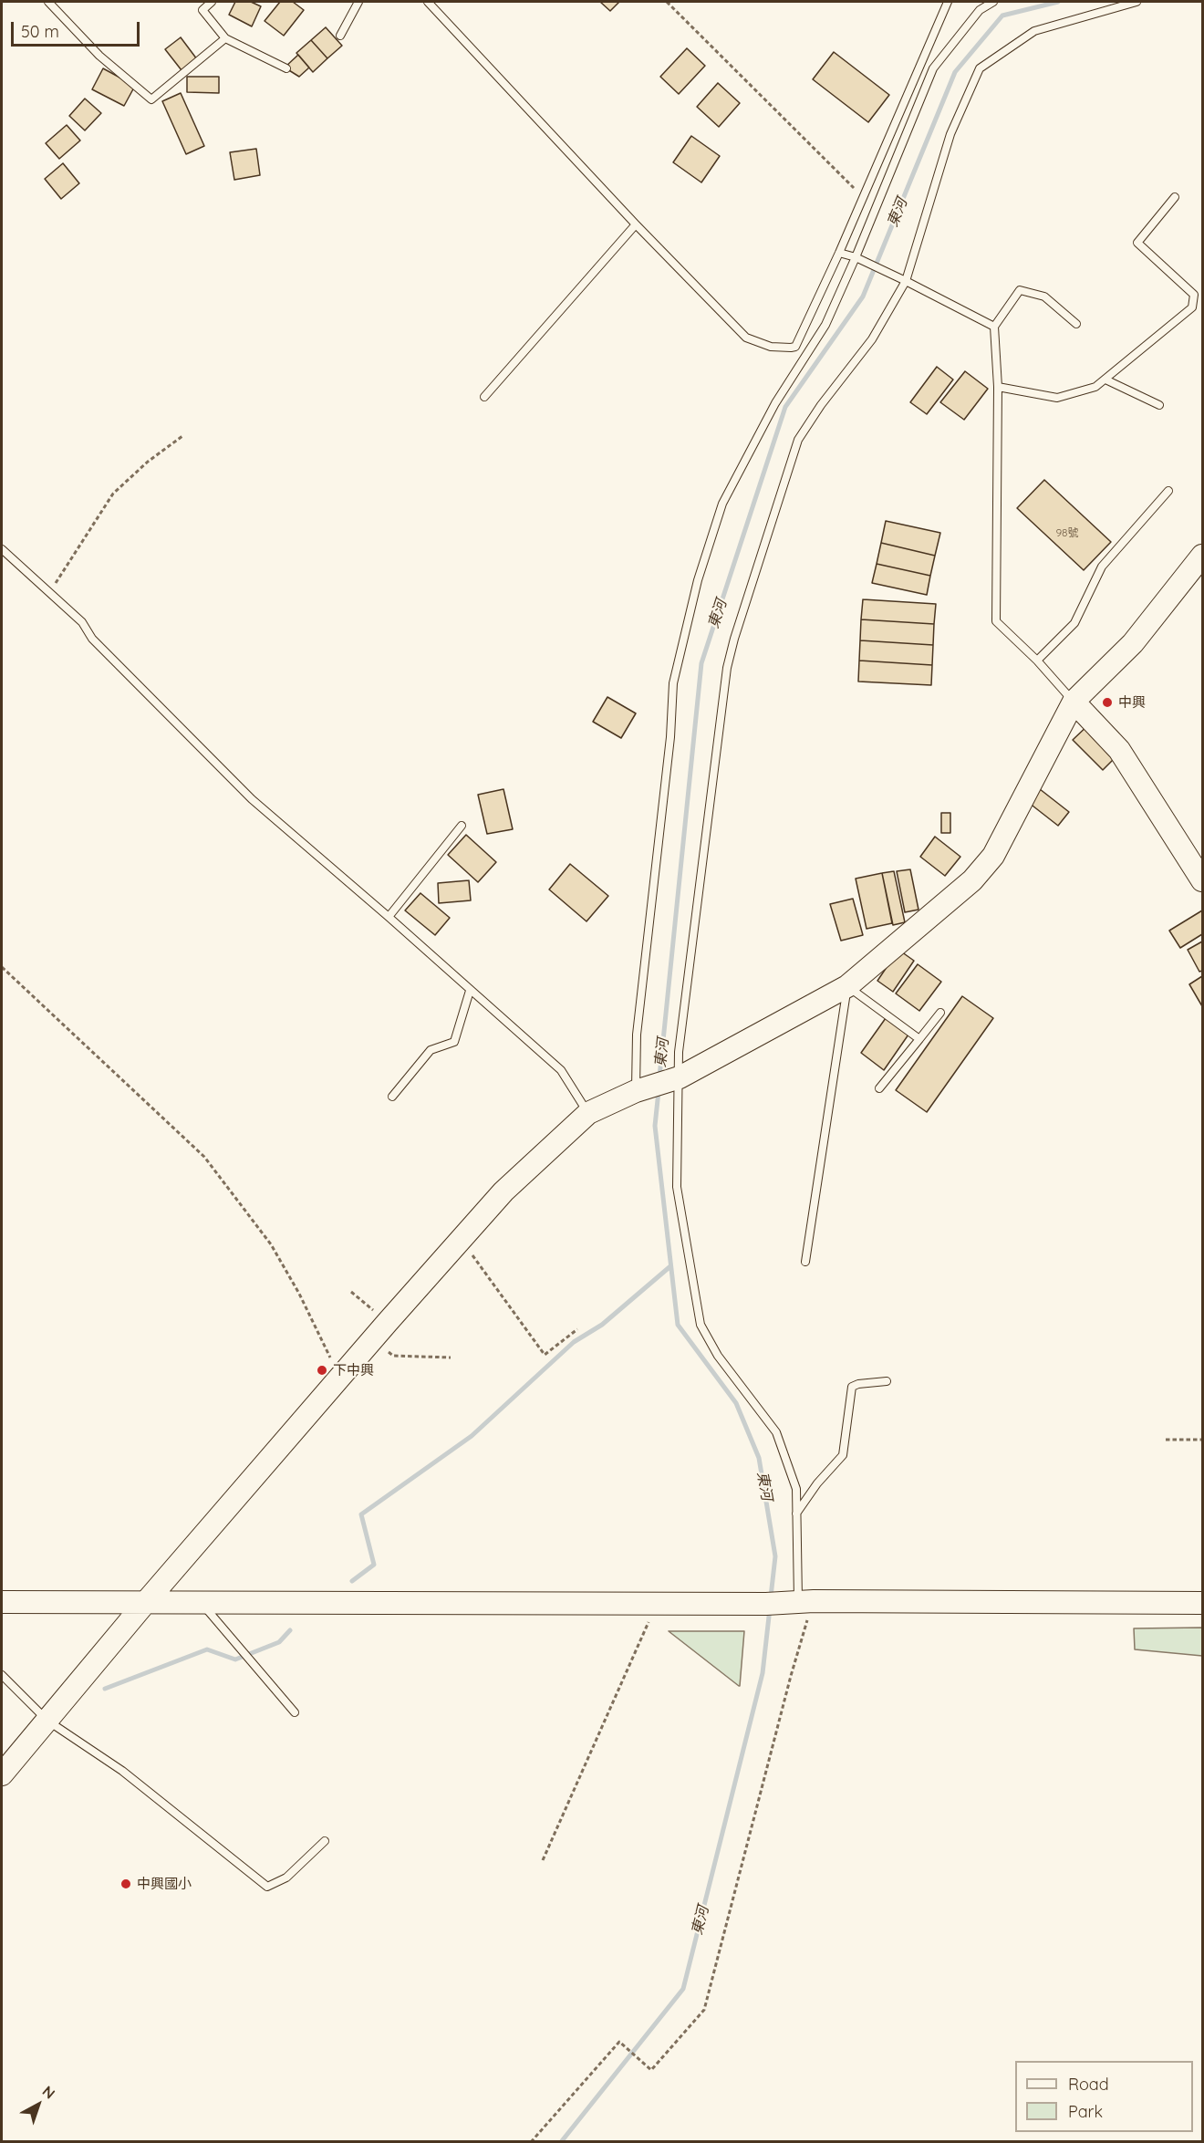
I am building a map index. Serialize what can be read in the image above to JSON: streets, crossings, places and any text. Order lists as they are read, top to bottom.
{
  "water": ["東河"],
  "places": ["中興", "下中興", "中興國小"],
  "house_numbers": ["98號"],
  "legend": ["Road", "Park"],
  "scale_bar": "50 m",
  "north": "top right"
}
